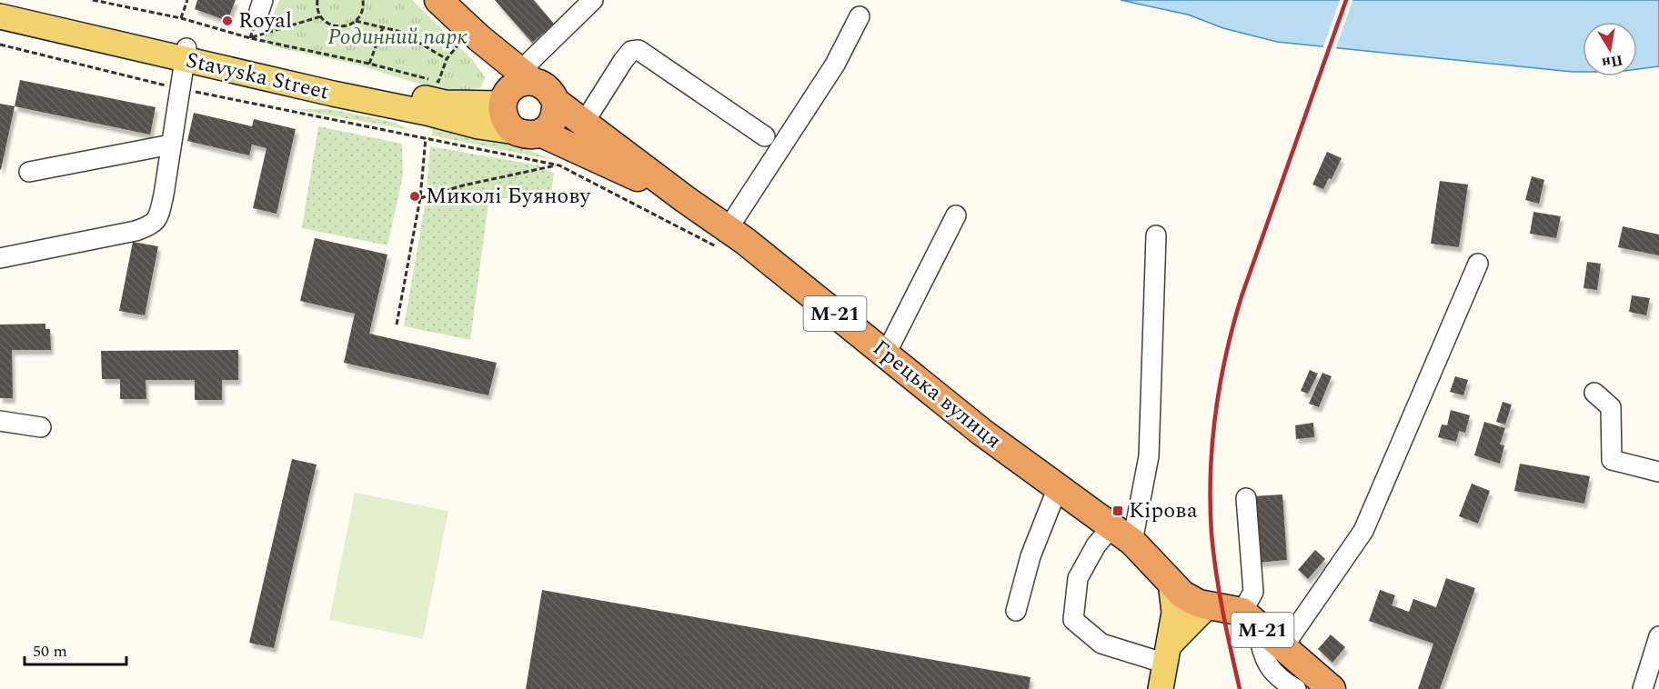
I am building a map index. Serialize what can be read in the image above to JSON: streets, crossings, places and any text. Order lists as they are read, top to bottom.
{
  "streets": {
    "highway": ["М-21", "Грецька вулиця"],
    "main road": ["Stavyska Street"]
  },
  "crossings": [
    ["Stavyska Street", "М-21"],
    ["Stavyska Street", "Грецька вулиця"],
    ["М-21", "Грецька вулиця"]
  ],
  "parks": ["Родинний парк"],
  "places": {
    "other": ["Royal", "Миколі Буянову"],
    "transit": ["Кірова"]
  },
  "scale_bar": "50 m",
  "north": "bottom"
}
